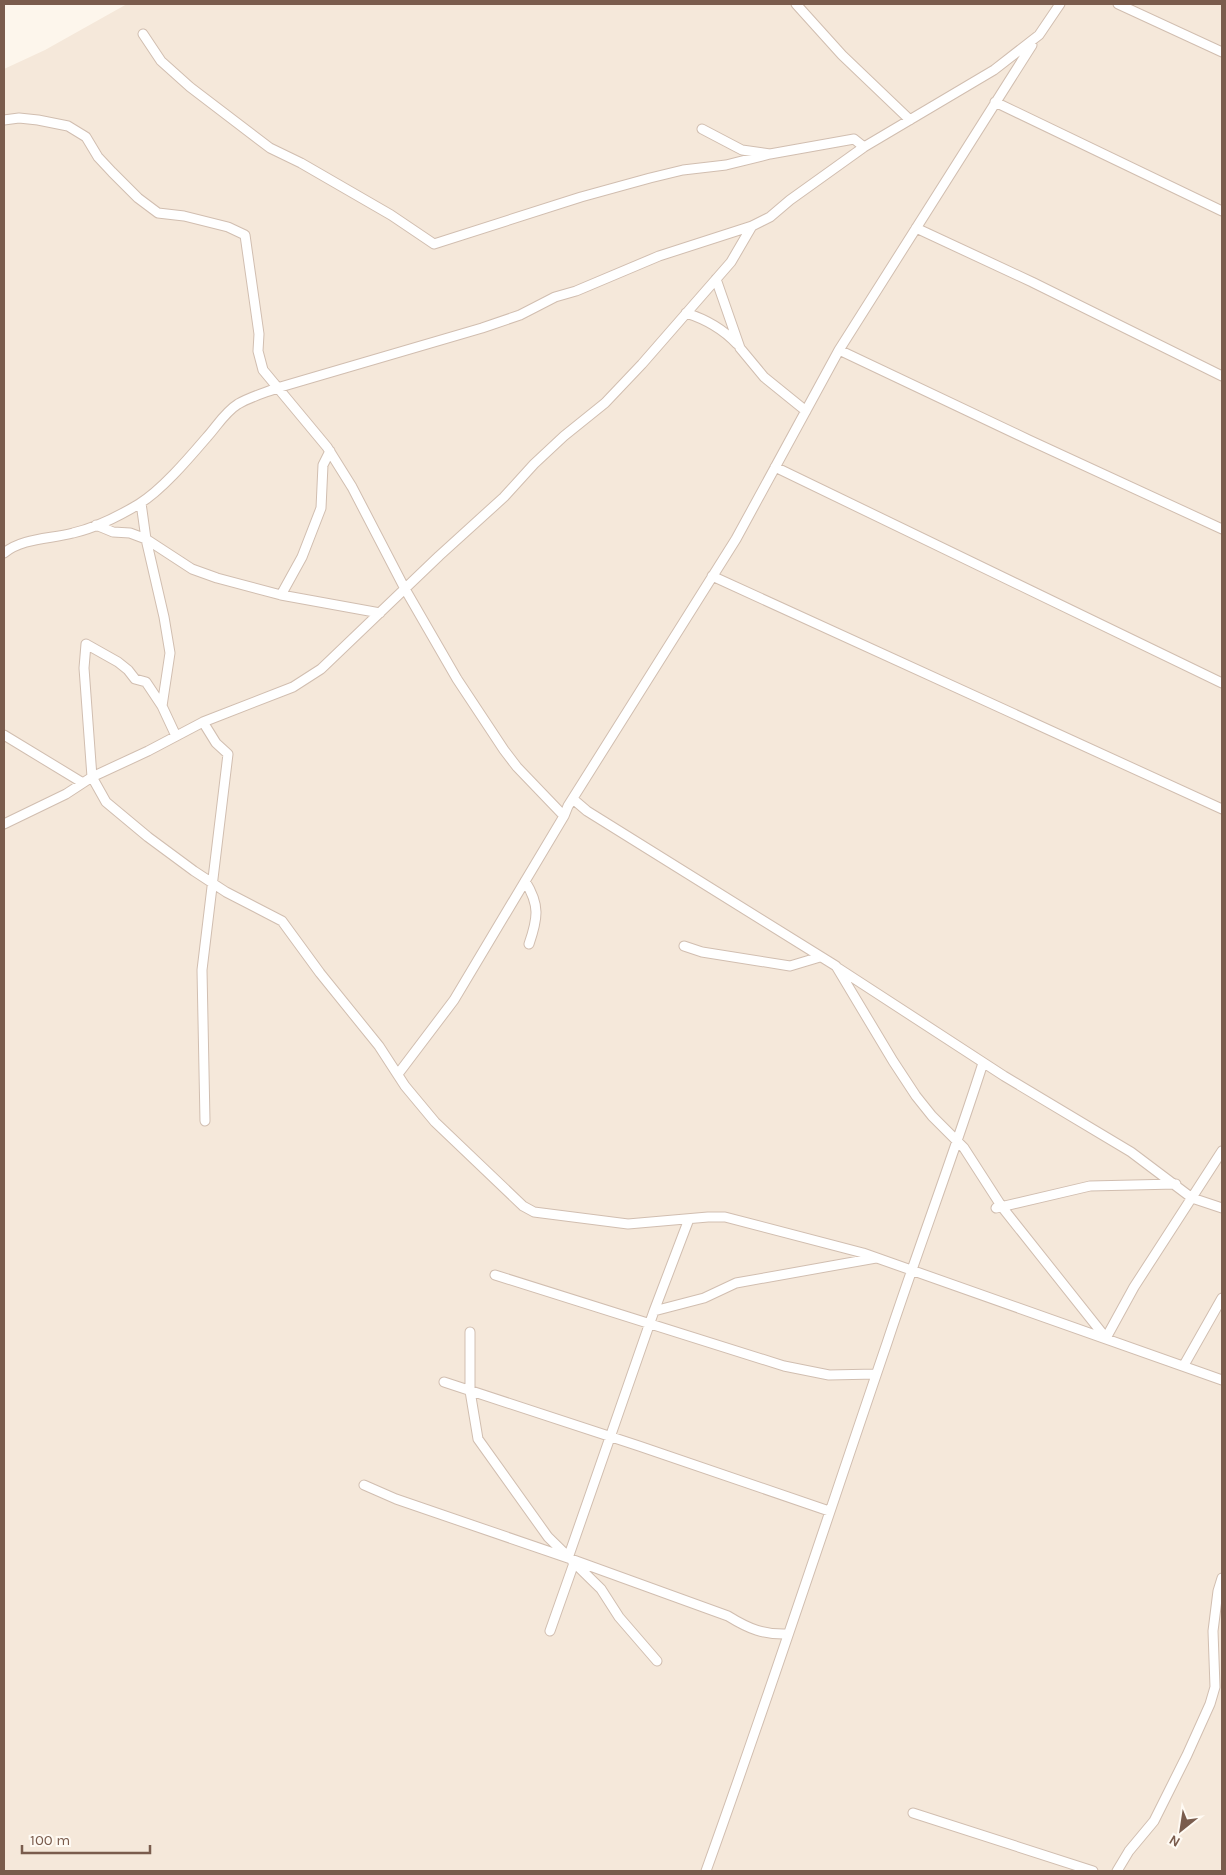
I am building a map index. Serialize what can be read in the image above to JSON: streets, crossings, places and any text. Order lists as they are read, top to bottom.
{
  "scale_bar": "100 m",
  "north": "bottom left"
}
